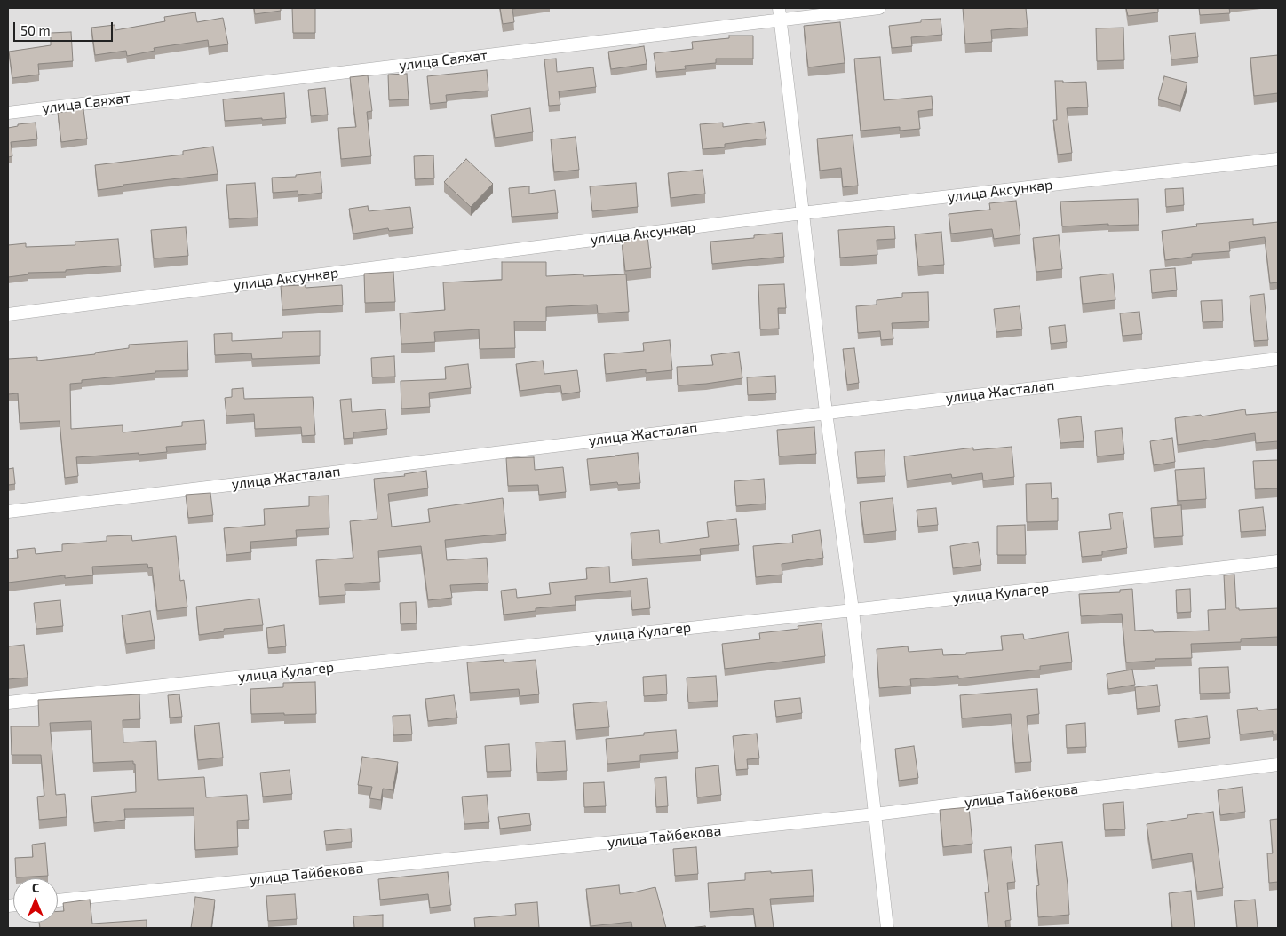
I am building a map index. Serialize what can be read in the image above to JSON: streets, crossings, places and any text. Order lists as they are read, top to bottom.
{
  "streets": {
    "street": [
      "улица Саяхат",
      "улица Аксункар",
      "улица Жасталап",
      "улица Кулагер",
      "улица Тайбекова"
    ]
  },
  "scale_bar": "50 m",
  "north": "top"
}
